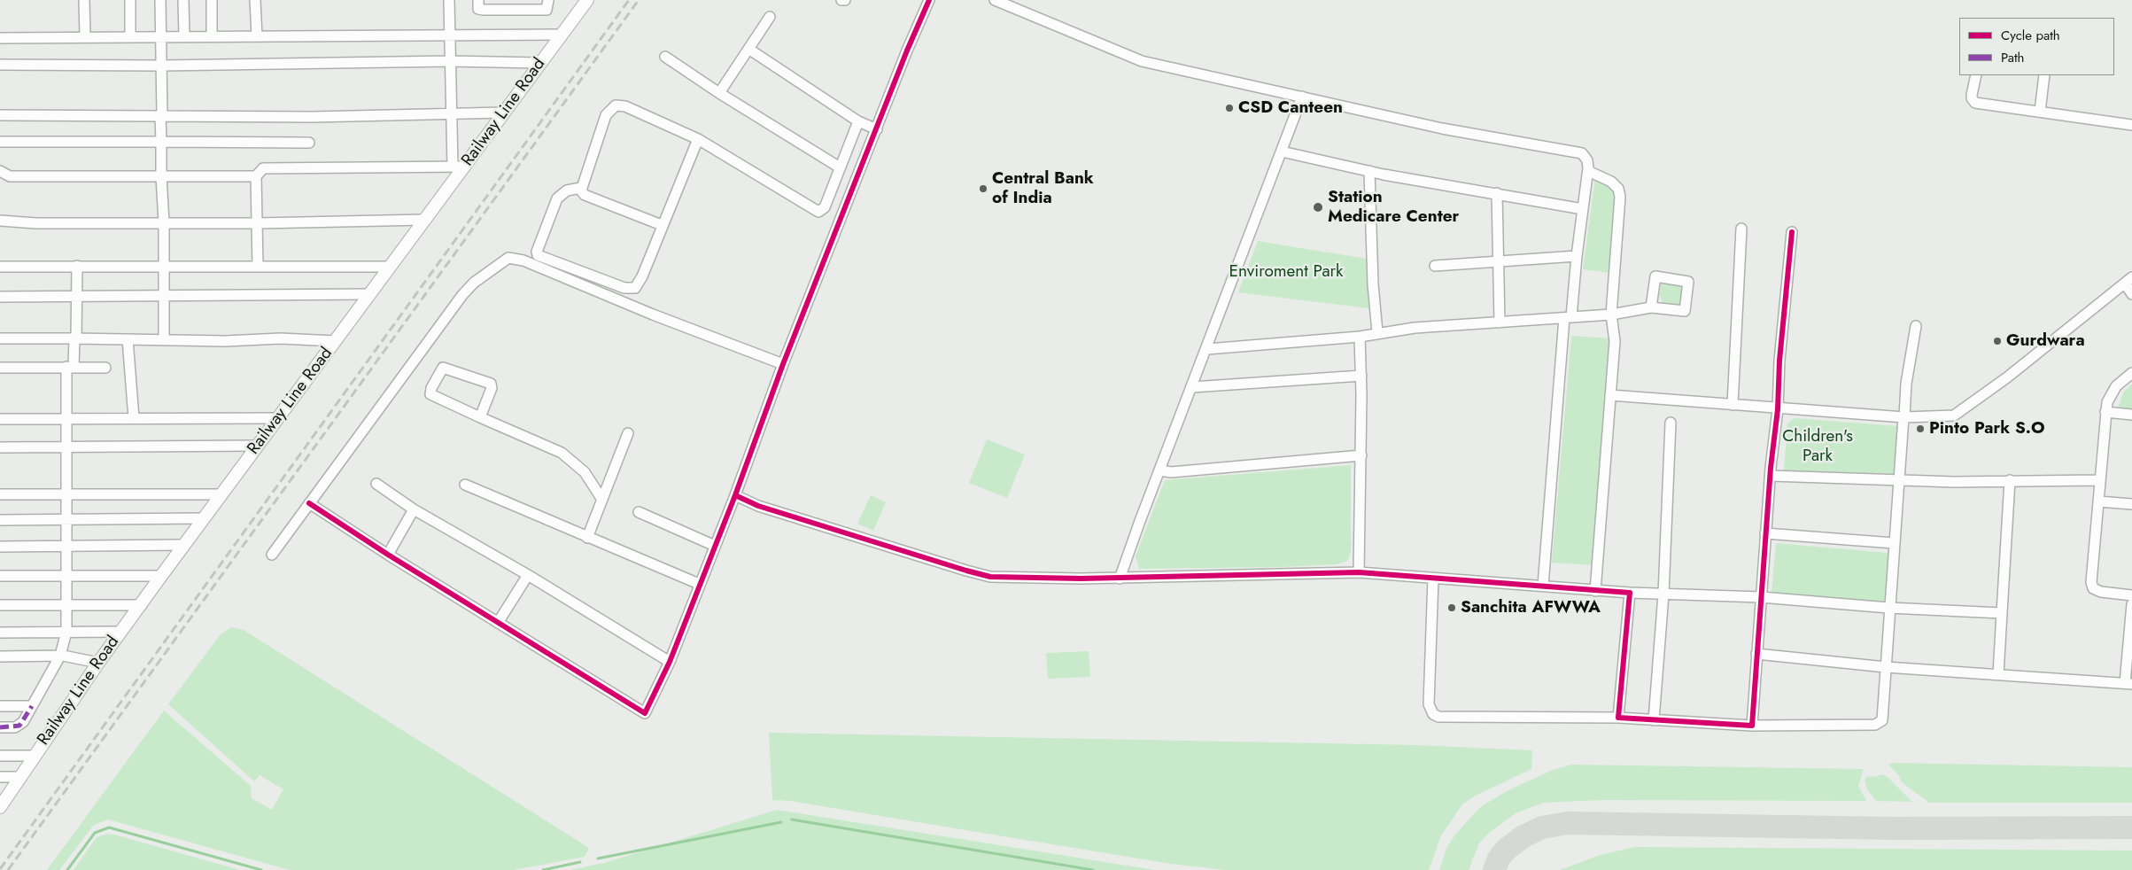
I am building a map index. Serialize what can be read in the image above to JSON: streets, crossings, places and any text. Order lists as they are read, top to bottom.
{
  "streets": {
    "street": ["Railway Line Road"]
  },
  "parks": ["Enviroment Park", "Children's Park"],
  "places": [
    "CSD Canteen",
    "Central Bank of India",
    "Station Medicare Center",
    "Gurdwara",
    "Pinto Park S.O",
    "Sanchita AFWWA"
  ],
  "legend": ["Cycle path", "Path"]
}
